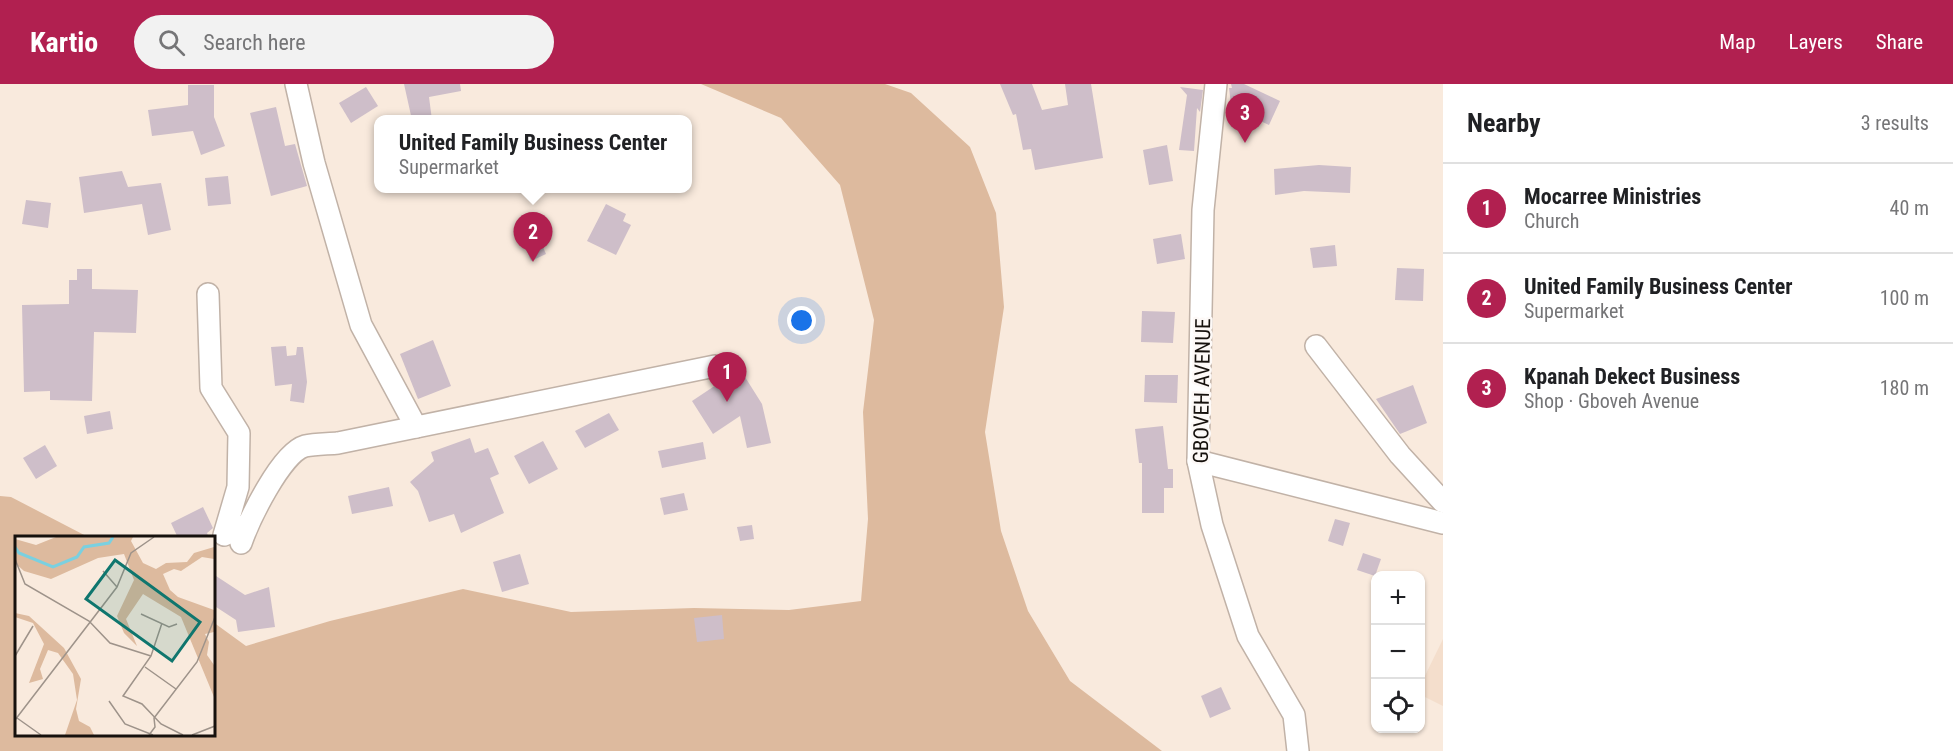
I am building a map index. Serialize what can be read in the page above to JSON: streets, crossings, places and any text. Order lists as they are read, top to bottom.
{
  "streets": {
    "street": ["GBOVEH AVENUE"]
  },
  "page": {
    "header": "Kartio",
    "search": "Search here",
    "nav": ["Map", "Layers", "Share"],
    "heading": ["Nearby", "3 results"],
    "pins": ["3", "2", "1"],
    "popup": ["United Family Business Center", "Supermarket"],
    "list": [
      {
        "mark": "1",
        "name": "Mocarree Ministries",
        "note": "Church",
        "value": "40 m"
      },
      {
        "mark": "2",
        "name": "United Family Business Center",
        "note": "Supermarket",
        "value": "100 m"
      },
      {
        "mark": "3",
        "name": "Kpanah Dekect Business",
        "note": "Shop · Gboveh Avenue",
        "value": "180 m"
      }
    ],
    "map_buttons": ["+", "−"]
  }
}
